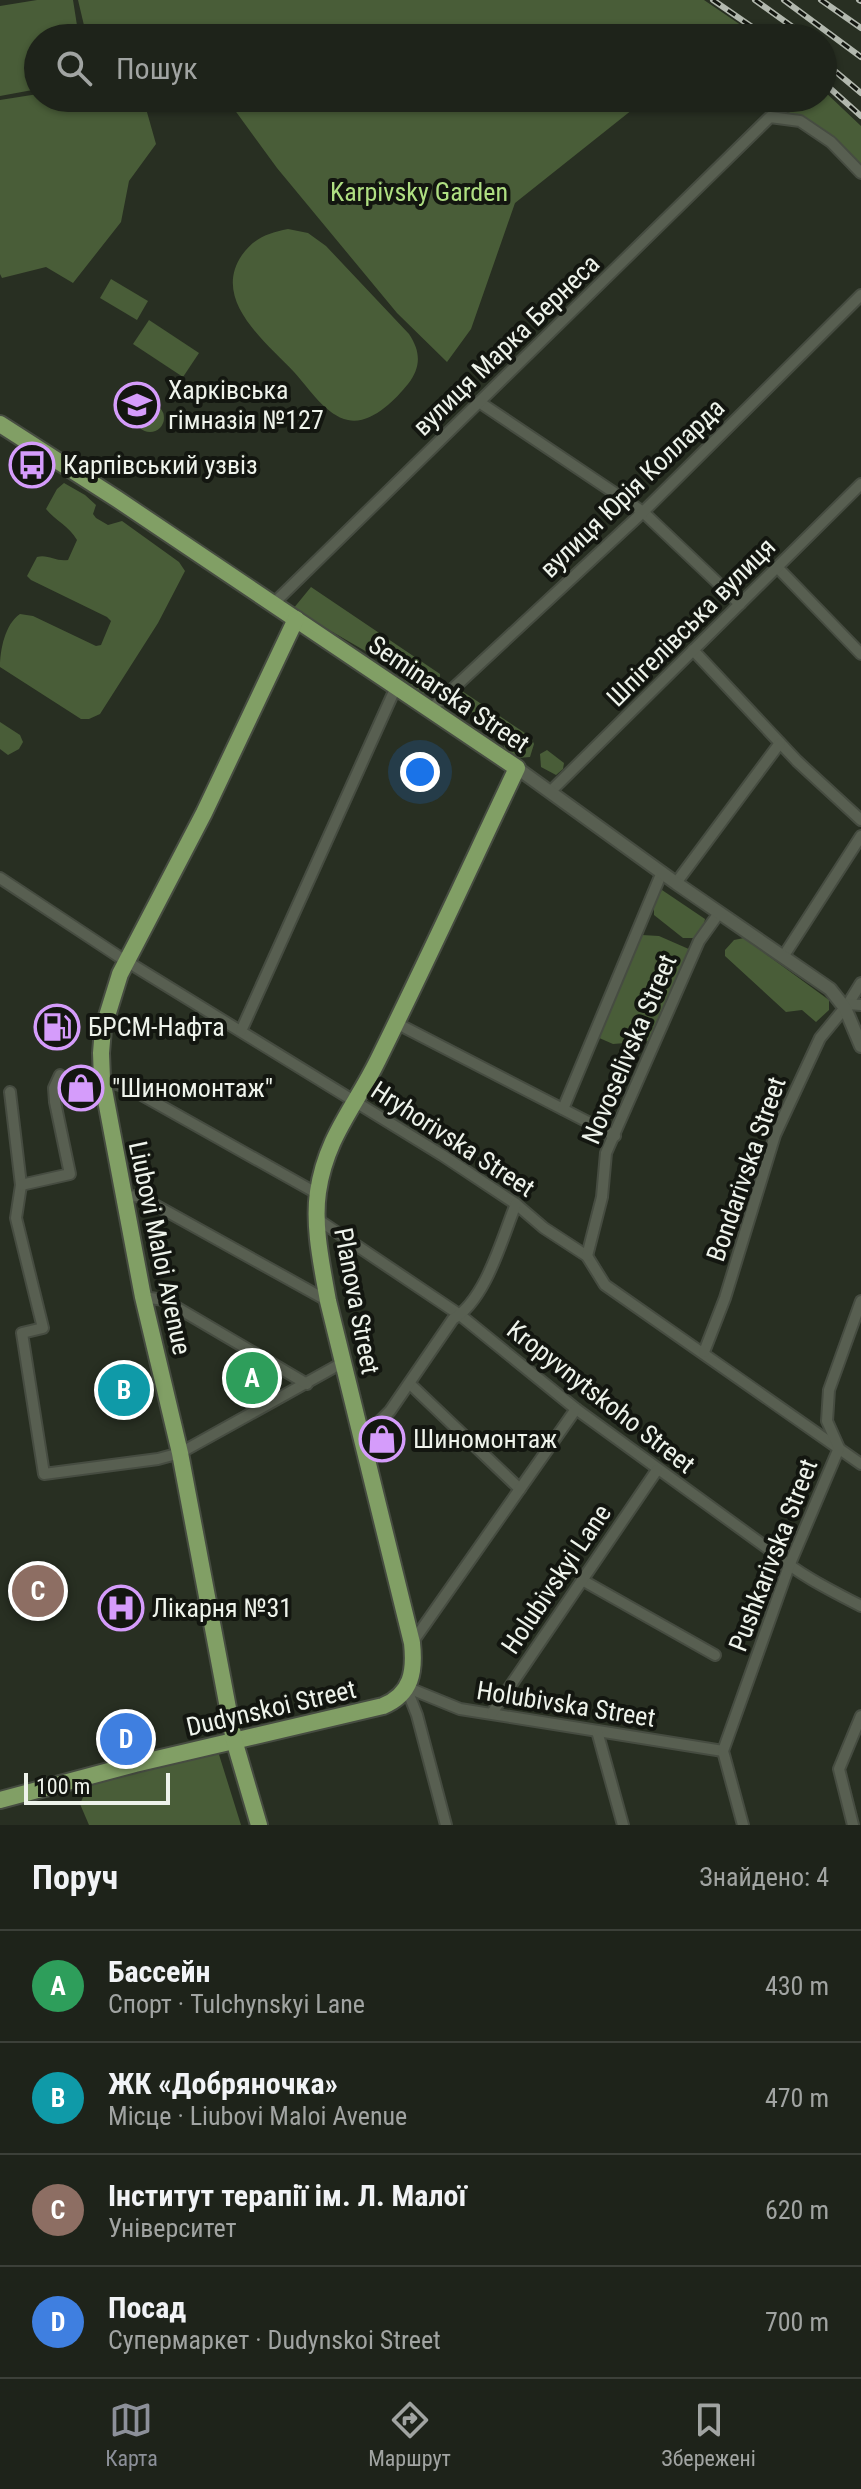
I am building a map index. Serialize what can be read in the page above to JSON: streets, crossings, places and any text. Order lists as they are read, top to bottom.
{
  "streets": {
    "main road": [
      "Seminarska Street",
      "Liubovi Maloi Avenue",
      "Planova Street",
      "Dudynskoi Street"
    ],
    "street": [
      "вулиця Марка Бернеса",
      "вулиця Юрія Колларда",
      "Шпігелівська вулиця",
      "Novoselivska Street",
      "Hryhorivska Street",
      "Bondarivska Street",
      "Kropyvnytskoho Street",
      "Pushkarivska Street",
      "Holubivskyi Lane",
      "Holubivska Street"
    ]
  },
  "crossings": [
    ["вулиця Марка Бернеса", "Seminarska Street"],
    ["вулиця Юрія Колларда", "Seminarska Street"],
    ["Шпігелівська вулиця", "Seminarska Street"],
    ["Seminarska Street", "Novoselivska Street"],
    ["Seminarska Street", "Bondarivska Street"],
    ["Seminarska Street", "Liubovi Maloi Avenue"],
    ["Seminarska Street", "Planova Street"],
    ["Novoselivska Street", "Hryhorivska Street"],
    ["Hryhorivska Street", "Bondarivska Street"],
    ["Hryhorivska Street", "Liubovi Maloi Avenue"],
    ["Hryhorivska Street", "Planova Street"],
    ["Hryhorivska Street", "Pushkarivska Street"],
    ["Liubovi Maloi Avenue", "Dudynskoi Street"],
    ["Planova Street", "Kropyvnytskoho Street"],
    ["Planova Street", "Holubivska Street"],
    ["Planova Street", "Dudynskoi Street"],
    ["Kropyvnytskoho Street", "Pushkarivska Street"],
    ["Kropyvnytskoho Street", "Holubivskyi Lane"],
    ["Pushkarivska Street", "Holubivska Street"],
    ["Holubivskyi Lane", "Holubivska Street"],
    ["Holubivska Street", "Dudynskoi Street"]
  ],
  "parks": ["Karpivsky Garden"],
  "places": {
    "school or university": ["Харківська гімназія №127"],
    "bus stop": ["Карпівський узвіз"],
    "fuel station": ["БРСМ-Нафта"],
    "shop": ["\"Шиномонтаж\"", "Шиномонтаж"],
    "hospital": ["Лікарня №31"]
  },
  "scale_bar": "100 m",
  "page": {
    "search": "Пошук",
    "pins": [
      "A",
      "B",
      "C",
      "D"
    ],
    "scale": "100 m",
    "heading": ["Поруч", "Знайдено: 4"],
    "list": [
      {
        "mark": "A",
        "name": "Бассейн",
        "note": "Спорт · Tulchynskyi Lane",
        "value": "430 m"
      },
      {
        "mark": "B",
        "name": "ЖК «Добряночка»",
        "note": "Місце · Liubovi Maloi Avenue",
        "value": "470 m"
      },
      {
        "mark": "C",
        "name": "Інститут терапії ім. Л. Малої",
        "note": "Університет",
        "value": "620 m"
      },
      {
        "mark": "D",
        "name": "Посад",
        "note": "Супермаркет · Dudynskoi Street",
        "value": "700 m"
      }
    ],
    "nav": ["Карта", "Маршрут", "Збережені"]
  }
}
